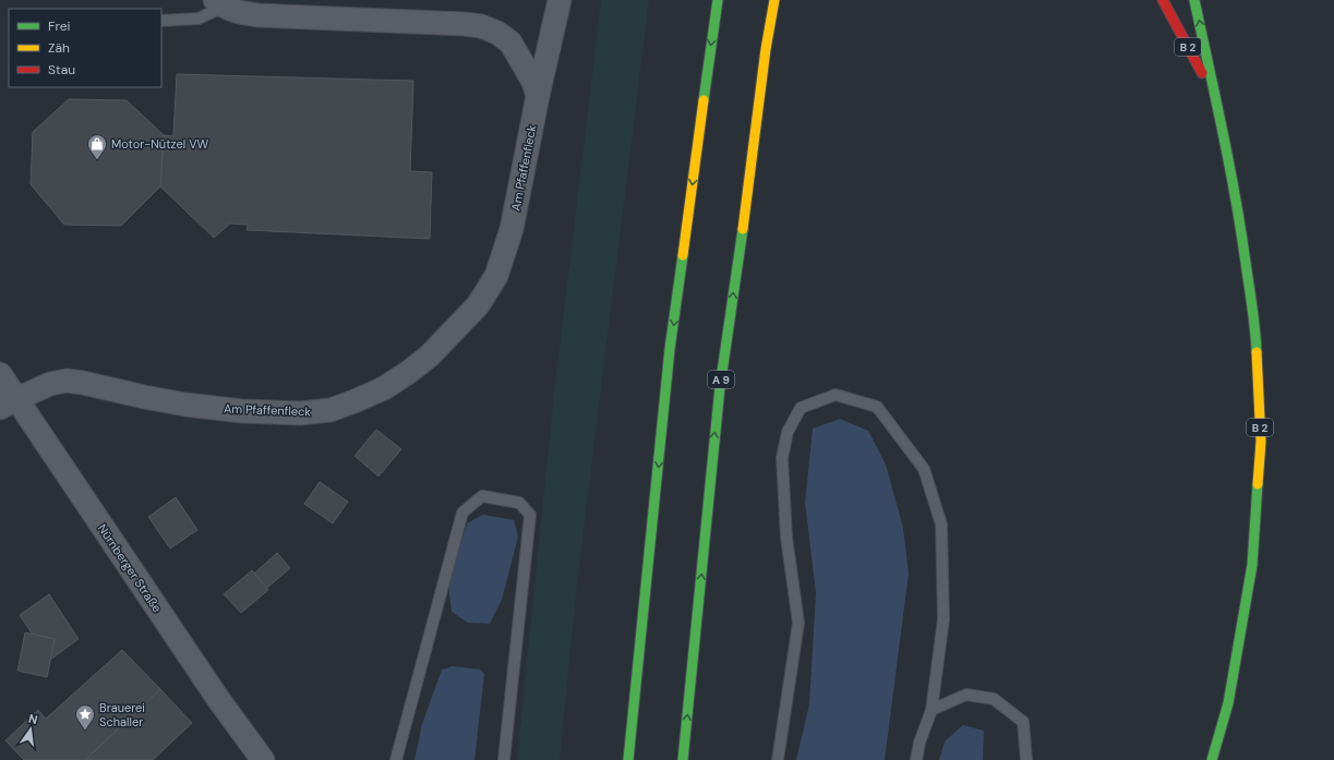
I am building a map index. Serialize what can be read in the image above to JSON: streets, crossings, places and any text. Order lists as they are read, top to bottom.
{
  "streets": {
    "main road": ["B 2", "A 9"],
    "street": ["Am Pfaffenfleck", "Nürnberger Straße"]
  },
  "crossings": [
    ["Am Pfaffenfleck", "Nürnberger Straße"]
  ],
  "places": {
    "shop": ["Motor-Nützel VW"],
    "place": ["Brauerei Schaller"]
  },
  "legend": ["Frei", "Zäh", "Stau"],
  "north": "top"
}
